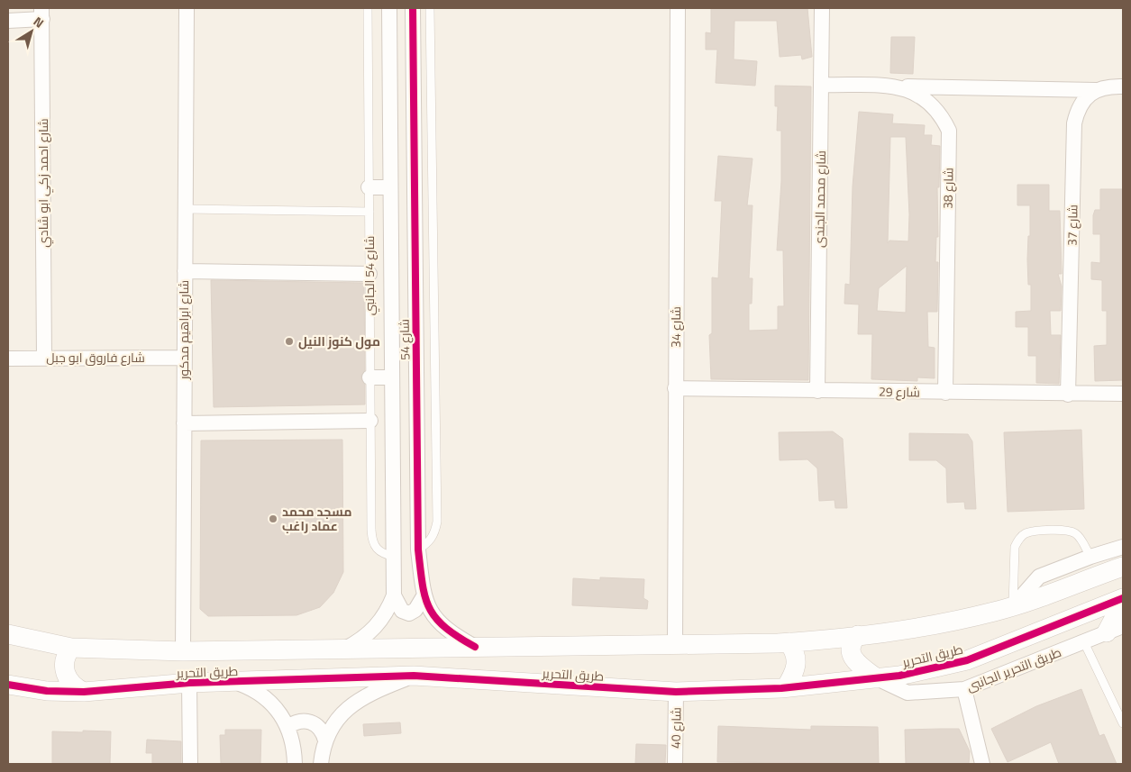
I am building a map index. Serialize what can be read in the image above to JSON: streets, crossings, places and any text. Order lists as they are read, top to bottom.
{
  "streets": {
    "street": [
      "شارع احمد زكي ابو شادي",
      "شارع 38",
      "شارع محمد الجندى",
      "شارع 37",
      "شارع 34",
      "شارع ابراهيم مدكور",
      "شارع 54",
      "شارع فاروق ابو جبل",
      "شارع 29",
      "طريق التحرير",
      "طريق التحرير الجانبى",
      "شارع 40"
    ],
    "lane": ["شارع 54 الجانبي"]
  },
  "crossings": [
    ["شارع احمد زكي ابو شادي", "شارع فاروق ابو جبل"],
    ["شارع 38", "شارع محمد الجندى"],
    ["شارع 38", "شارع 29"],
    ["شارع محمد الجندى", "شارع 29"],
    ["شارع 37", "شارع 29"],
    ["شارع 54 الجانبي", "شارع 54"],
    ["شارع 34", "شارع 29"],
    ["شارع 34", "طريق التحرير"],
    ["شارع ابراهيم مدكور", "شارع فاروق ابو جبل"],
    ["شارع ابراهيم مدكور", "طريق التحرير"],
    ["شارع 54", "طريق التحرير"],
    ["طريق التحرير", "طريق التحرير الجانبى"],
    ["طريق التحرير", "شارع 40"]
  ],
  "places": ["مول كنوز النيل", "مسجد محمد عماد راغب"],
  "north": "top right"
}
